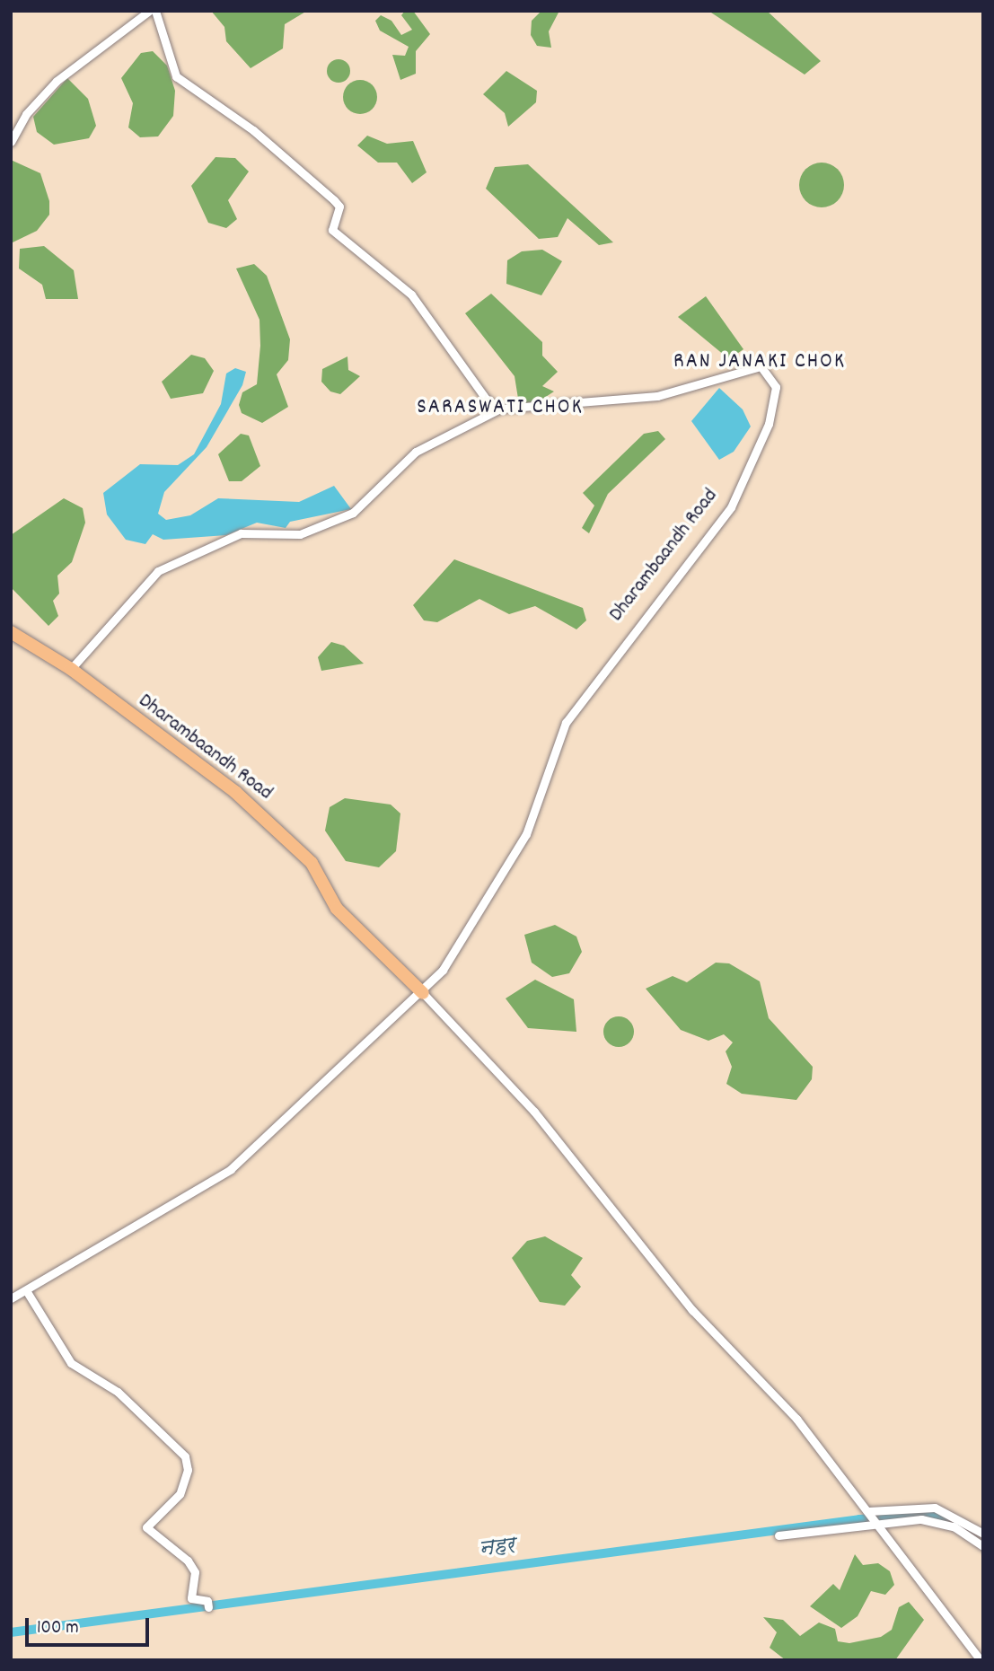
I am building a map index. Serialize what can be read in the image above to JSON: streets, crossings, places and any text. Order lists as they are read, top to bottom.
{
  "streets": {
    "main road": ["Dharambaandh Road"]
  },
  "districts": ["RAN JANAKI CHOK", "SARASWATI CHOK"],
  "water": ["नहर"],
  "scale_bar": "100 m"
}
